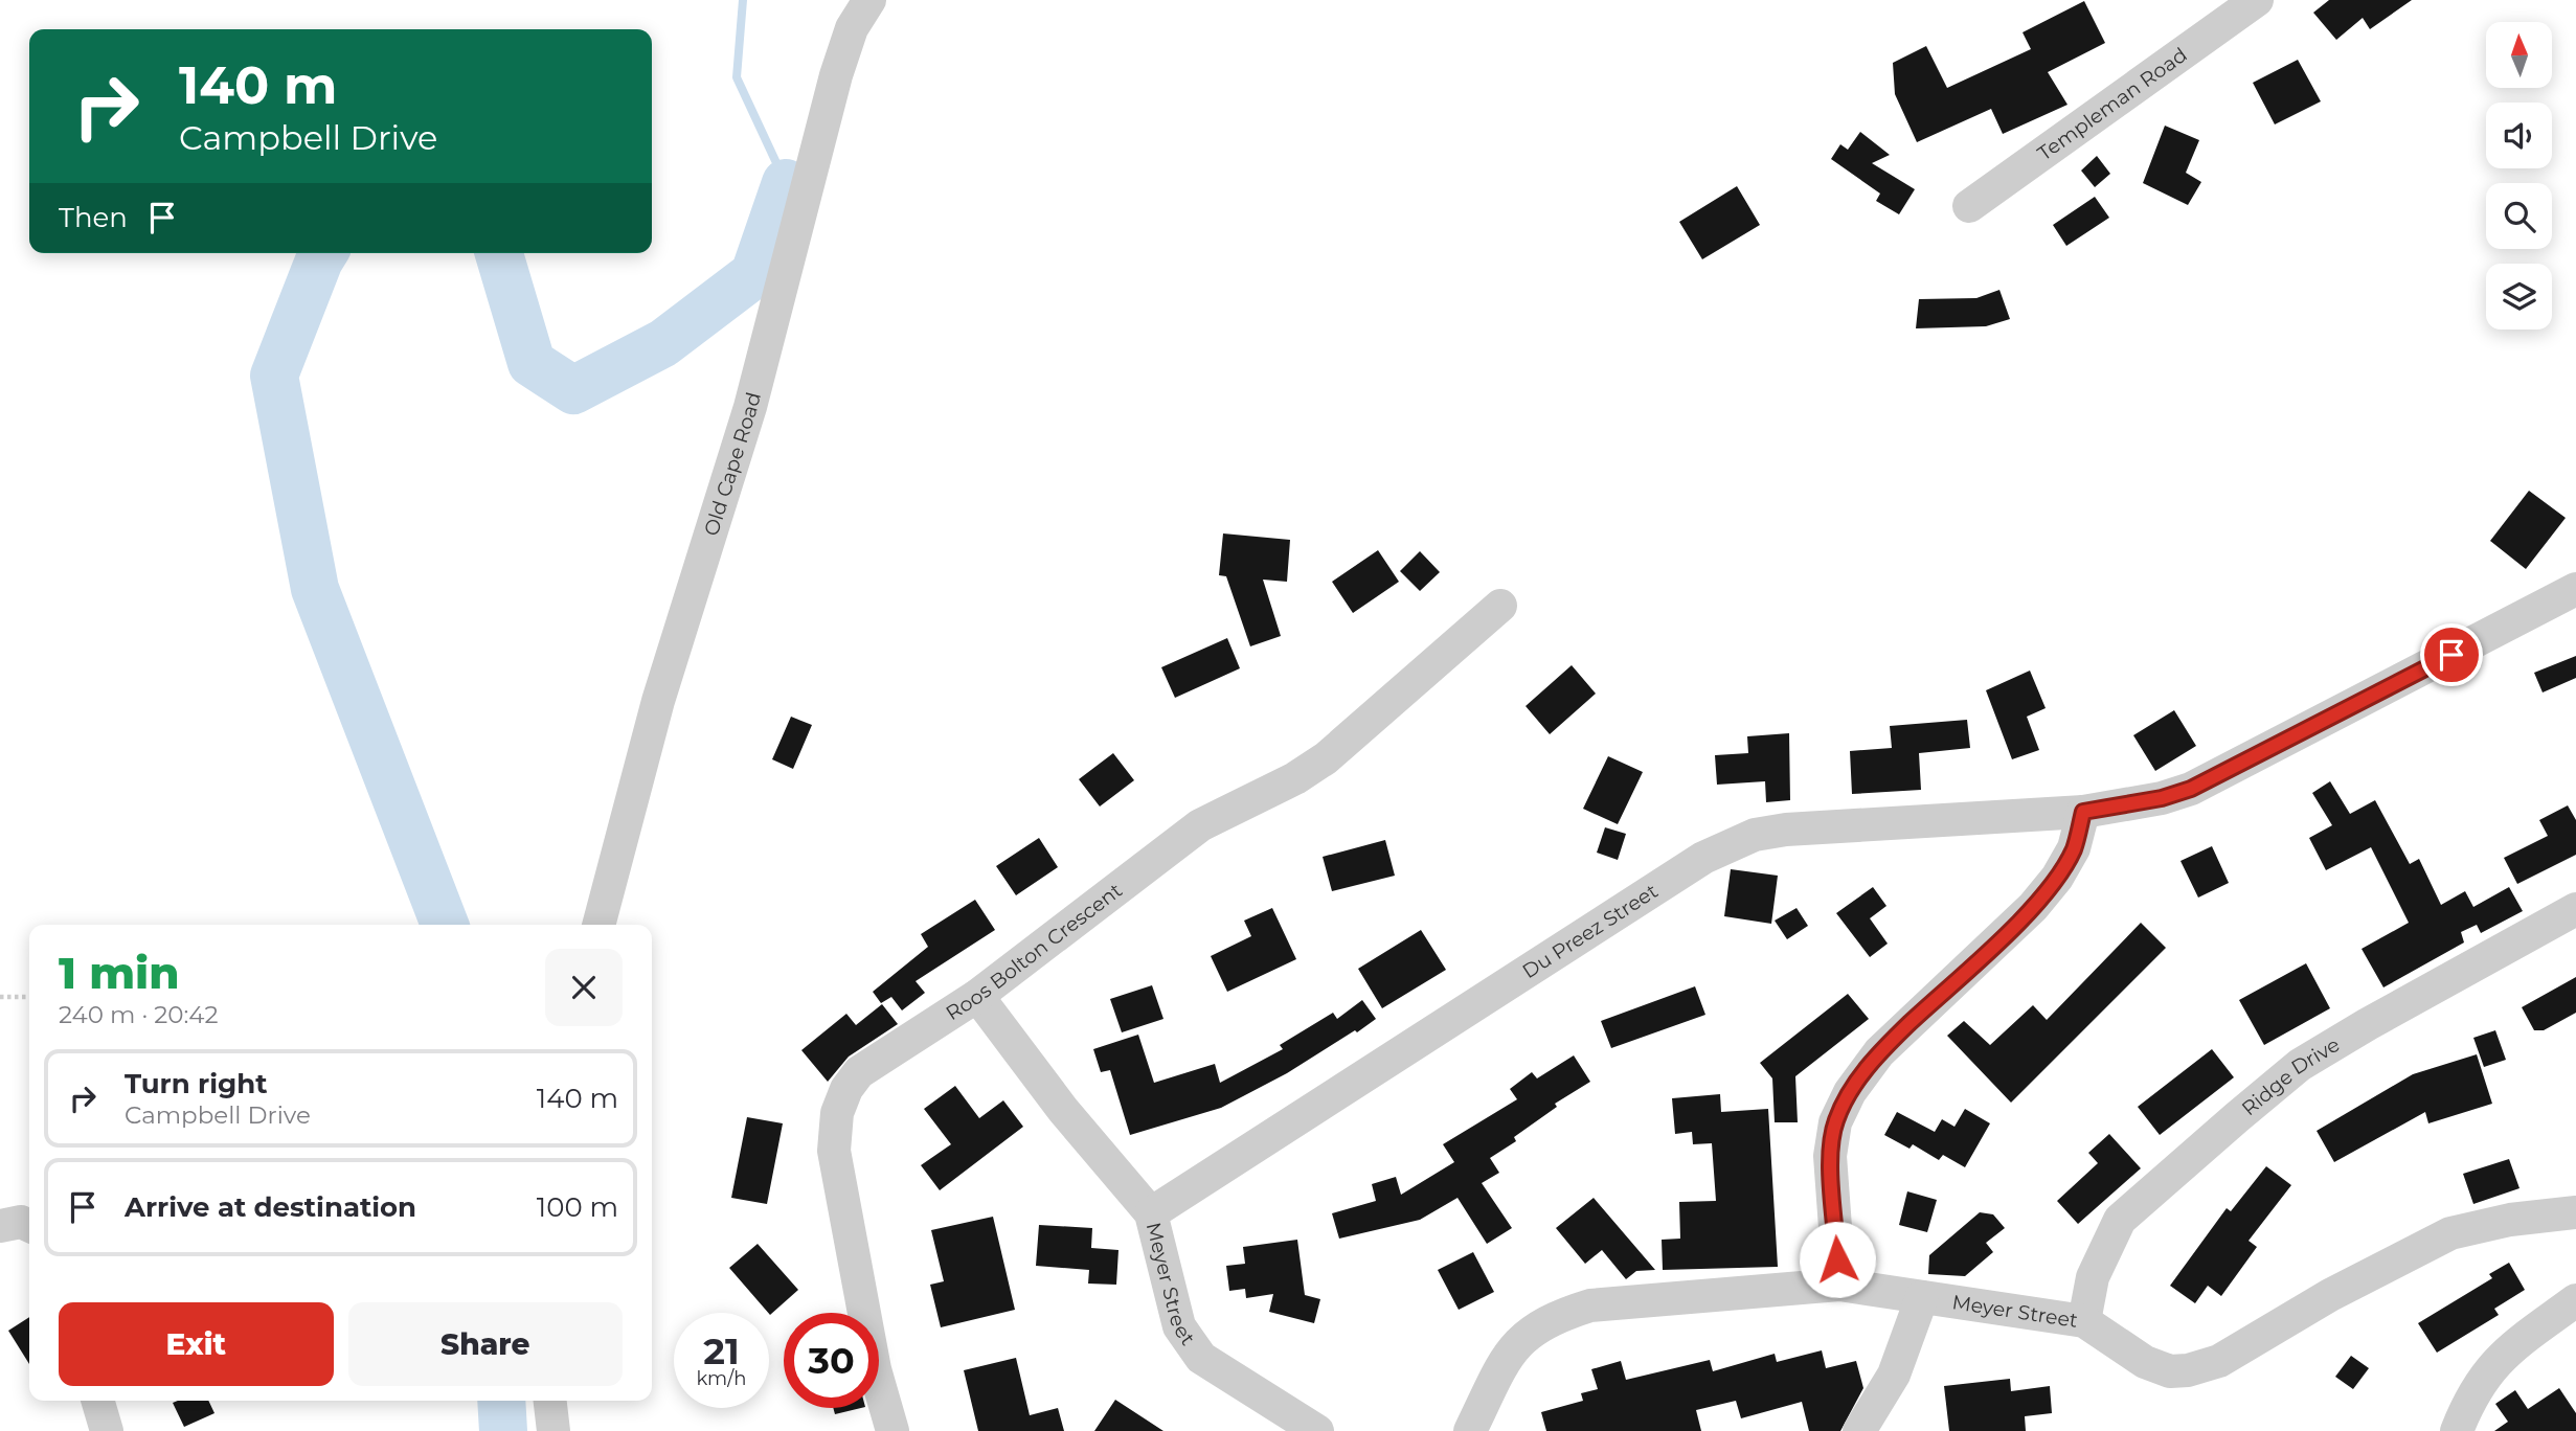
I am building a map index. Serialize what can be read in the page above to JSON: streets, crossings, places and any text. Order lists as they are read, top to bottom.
{
  "streets": {
    "street": [
      "Templeman Road",
      "Old Cape Road",
      "Du Preez Street",
      "Roos Bolton Crescent",
      "Ridge Drive",
      "Meyer Street"
    ]
  },
  "crossings": [
    ["Du Preez Street", "Meyer Street"],
    ["Roos Bolton Crescent", "Meyer Street"],
    ["Ridge Drive", "Meyer Street"]
  ],
  "north": "top",
  "page": {
    "turn": ["140 m", "Campbell Drive"],
    "then": "Then",
    "heading": ["1 min", "240 m · 20:42"],
    "list": [
      {
        "name": "Turn right",
        "note": "Campbell Drive",
        "value": "140 m"
      },
      {
        "name": "Arrive at destination",
        "value": "100 m"
      }
    ],
    "buttons": ["Exit", "Share"],
    "speed": "21 km/h",
    "limit": "30"
  }
}
